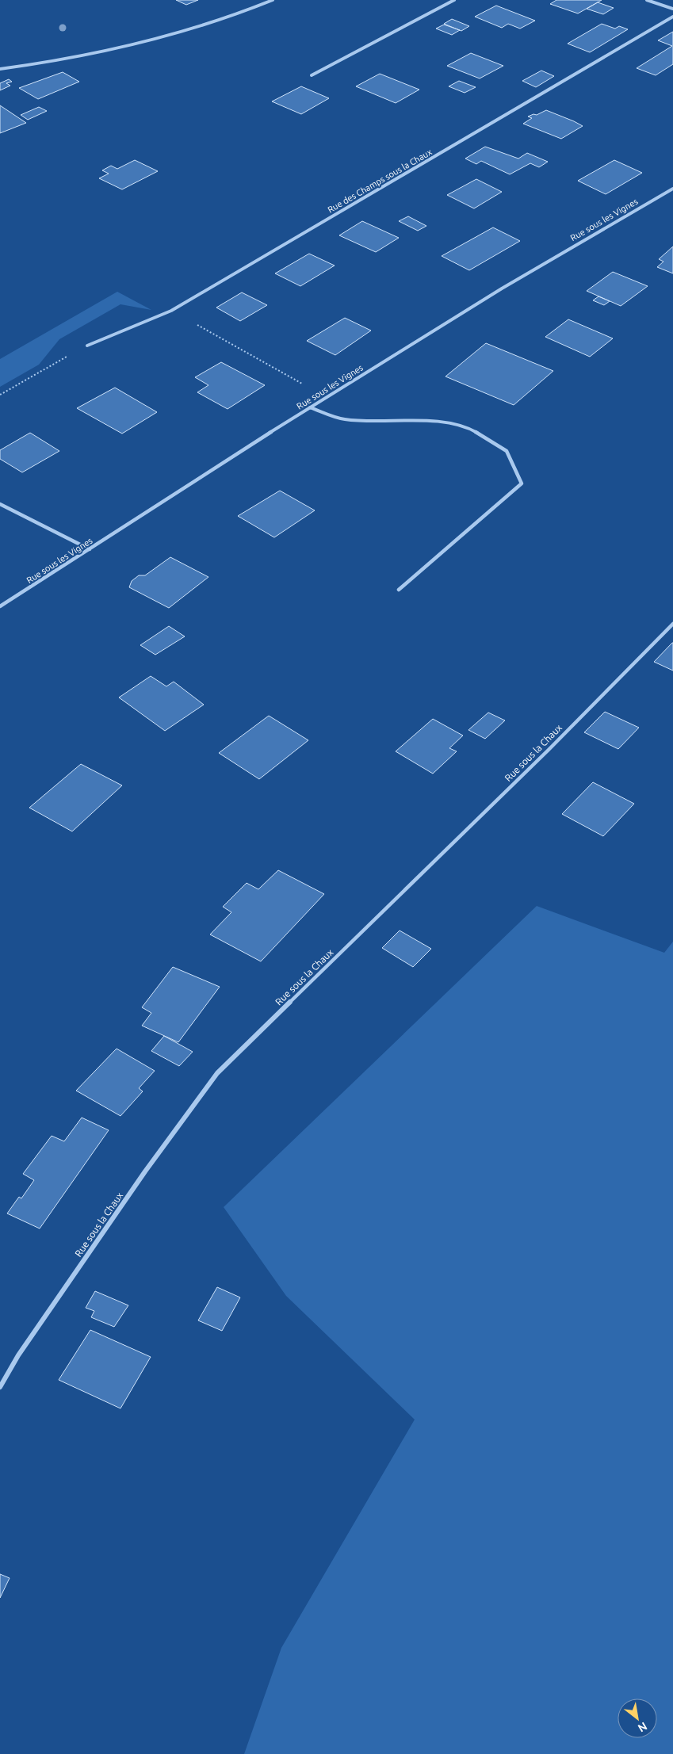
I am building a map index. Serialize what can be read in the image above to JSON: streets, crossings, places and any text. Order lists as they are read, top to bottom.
{
  "streets": {
    "street": ["Rue des Champs sous la Chaux", "Rue sous les Vignes", "Rue sous la Chaux"]
  },
  "north": "bottom right"
}
